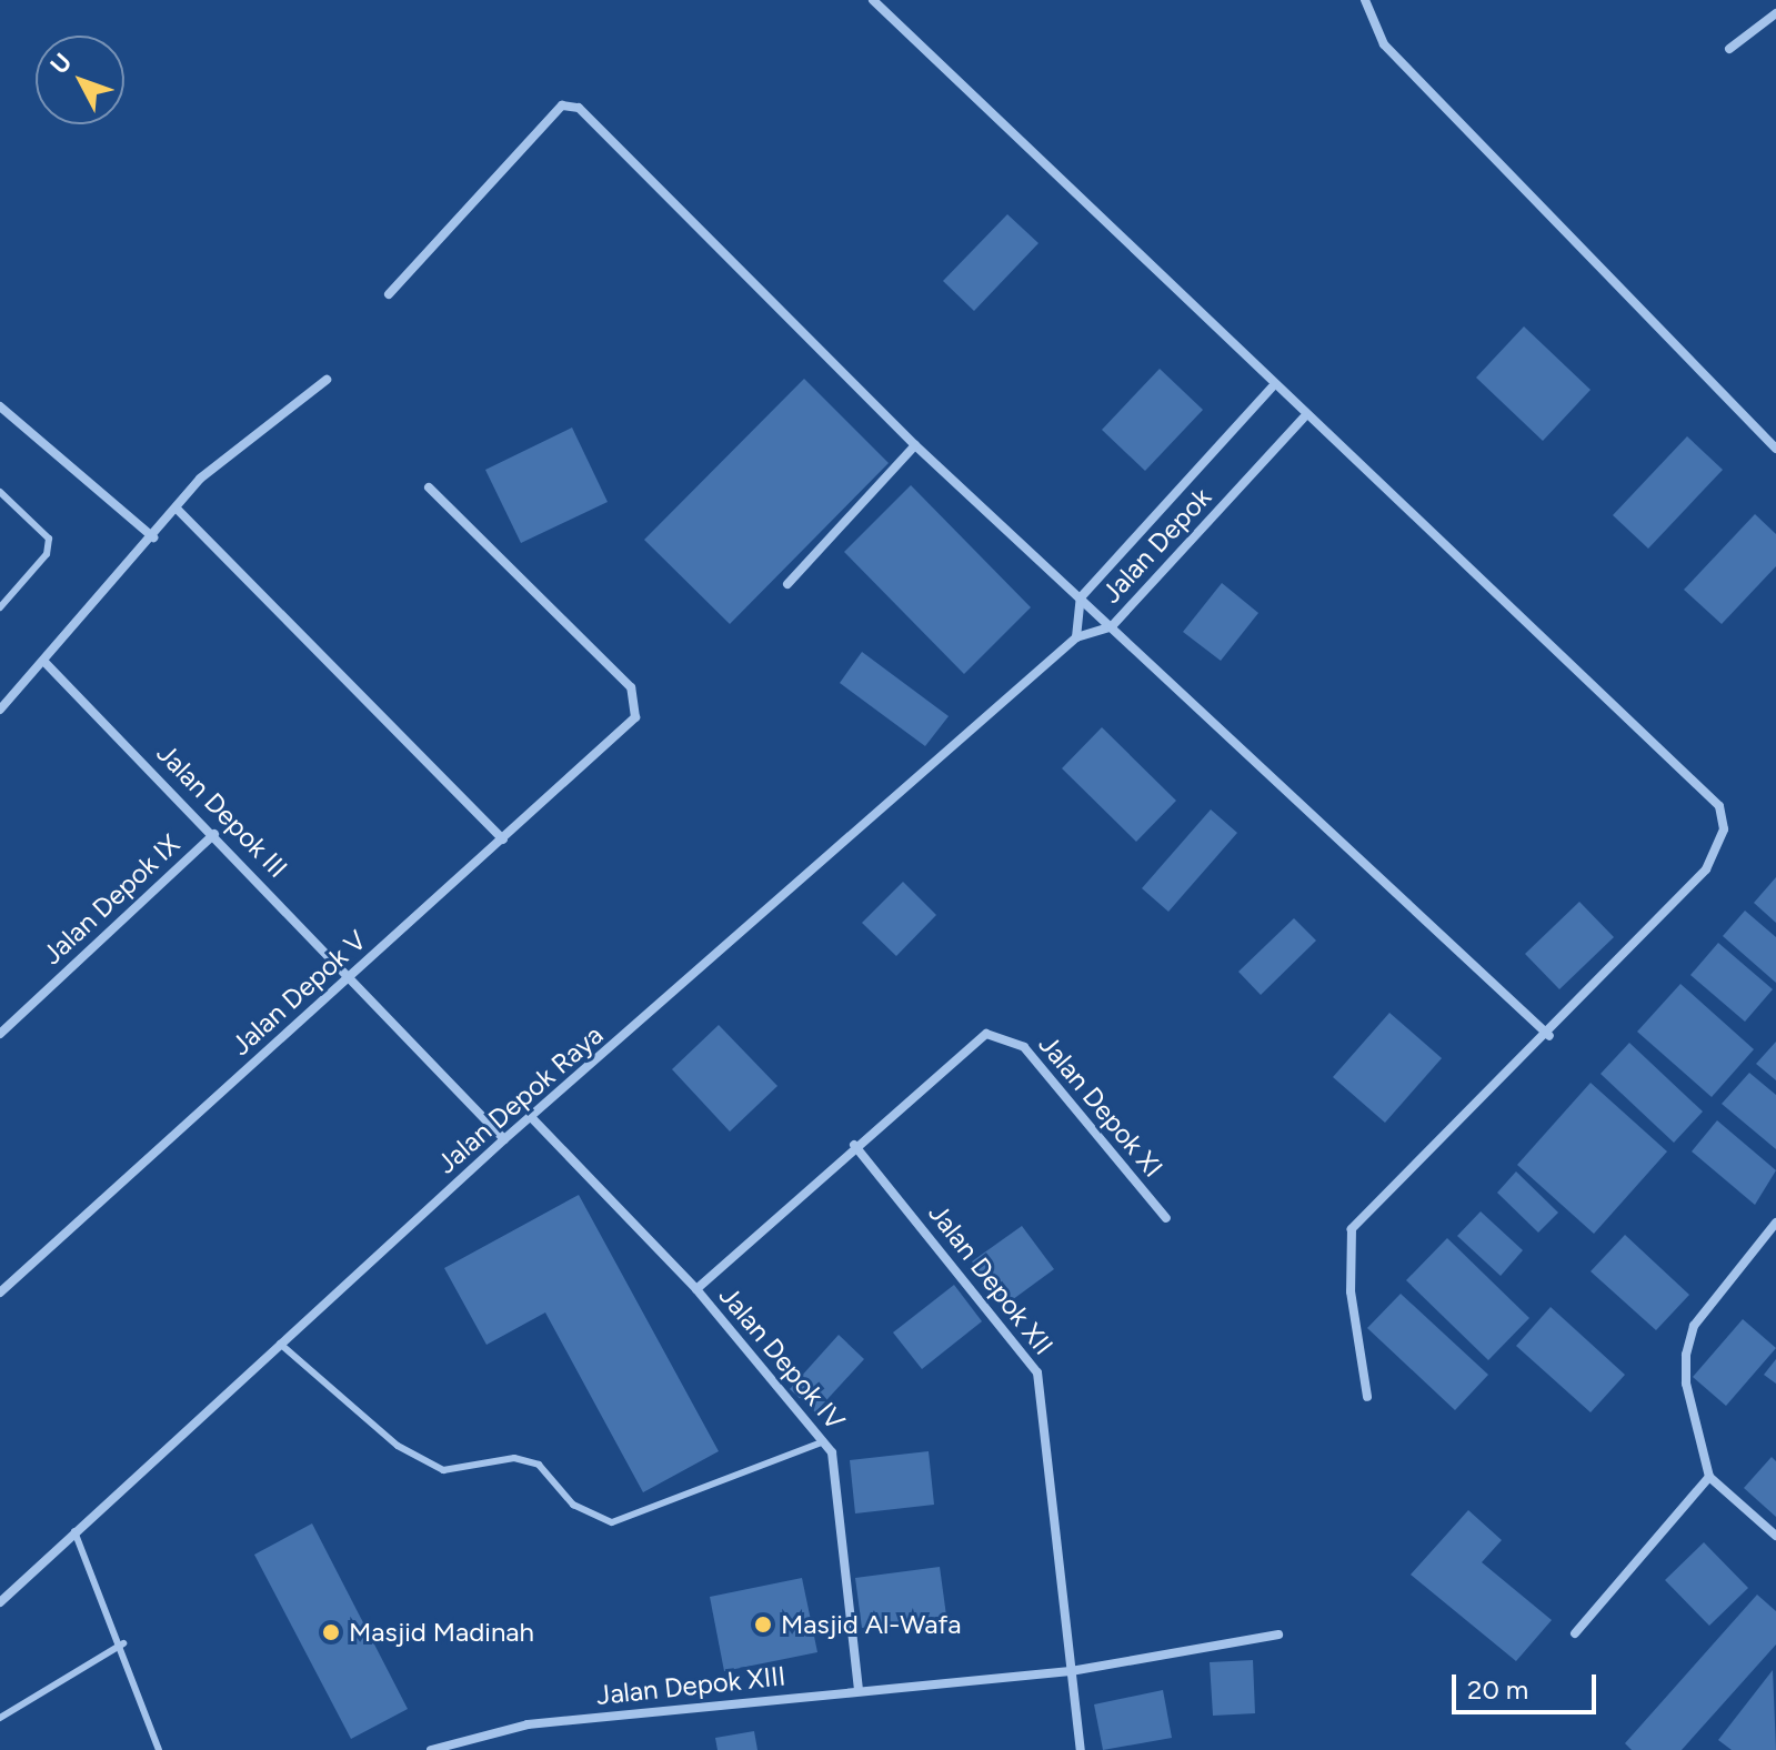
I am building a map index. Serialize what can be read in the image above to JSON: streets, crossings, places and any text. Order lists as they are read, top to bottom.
{
  "streets": {
    "street": [
      "Jalan Depok",
      "Jalan Depok III",
      "Jalan Depok IX",
      "Jalan Depok V",
      "Jalan Depok Raya",
      "Jalan Depok XI",
      "Jalan Depok XII",
      "Jalan Depok IV",
      "Jalan Depok XIII"
    ]
  },
  "crossings": [
    ["Jalan Depok", "Jalan Depok Raya"],
    ["Jalan Depok III", "Jalan Depok IX"],
    ["Jalan Depok III", "Jalan Depok V"],
    ["Jalan Depok III", "Jalan Depok Raya"],
    ["Jalan Depok Raya", "Jalan Depok IV"],
    ["Jalan Depok XI", "Jalan Depok XII"],
    ["Jalan Depok XII", "Jalan Depok XIII"],
    ["Jalan Depok IV", "Jalan Depok XIII"]
  ],
  "places": ["Masjid Al-Wafa", "Masjid Madinah"],
  "scale_bar": "20 m",
  "north": "top left"
}
